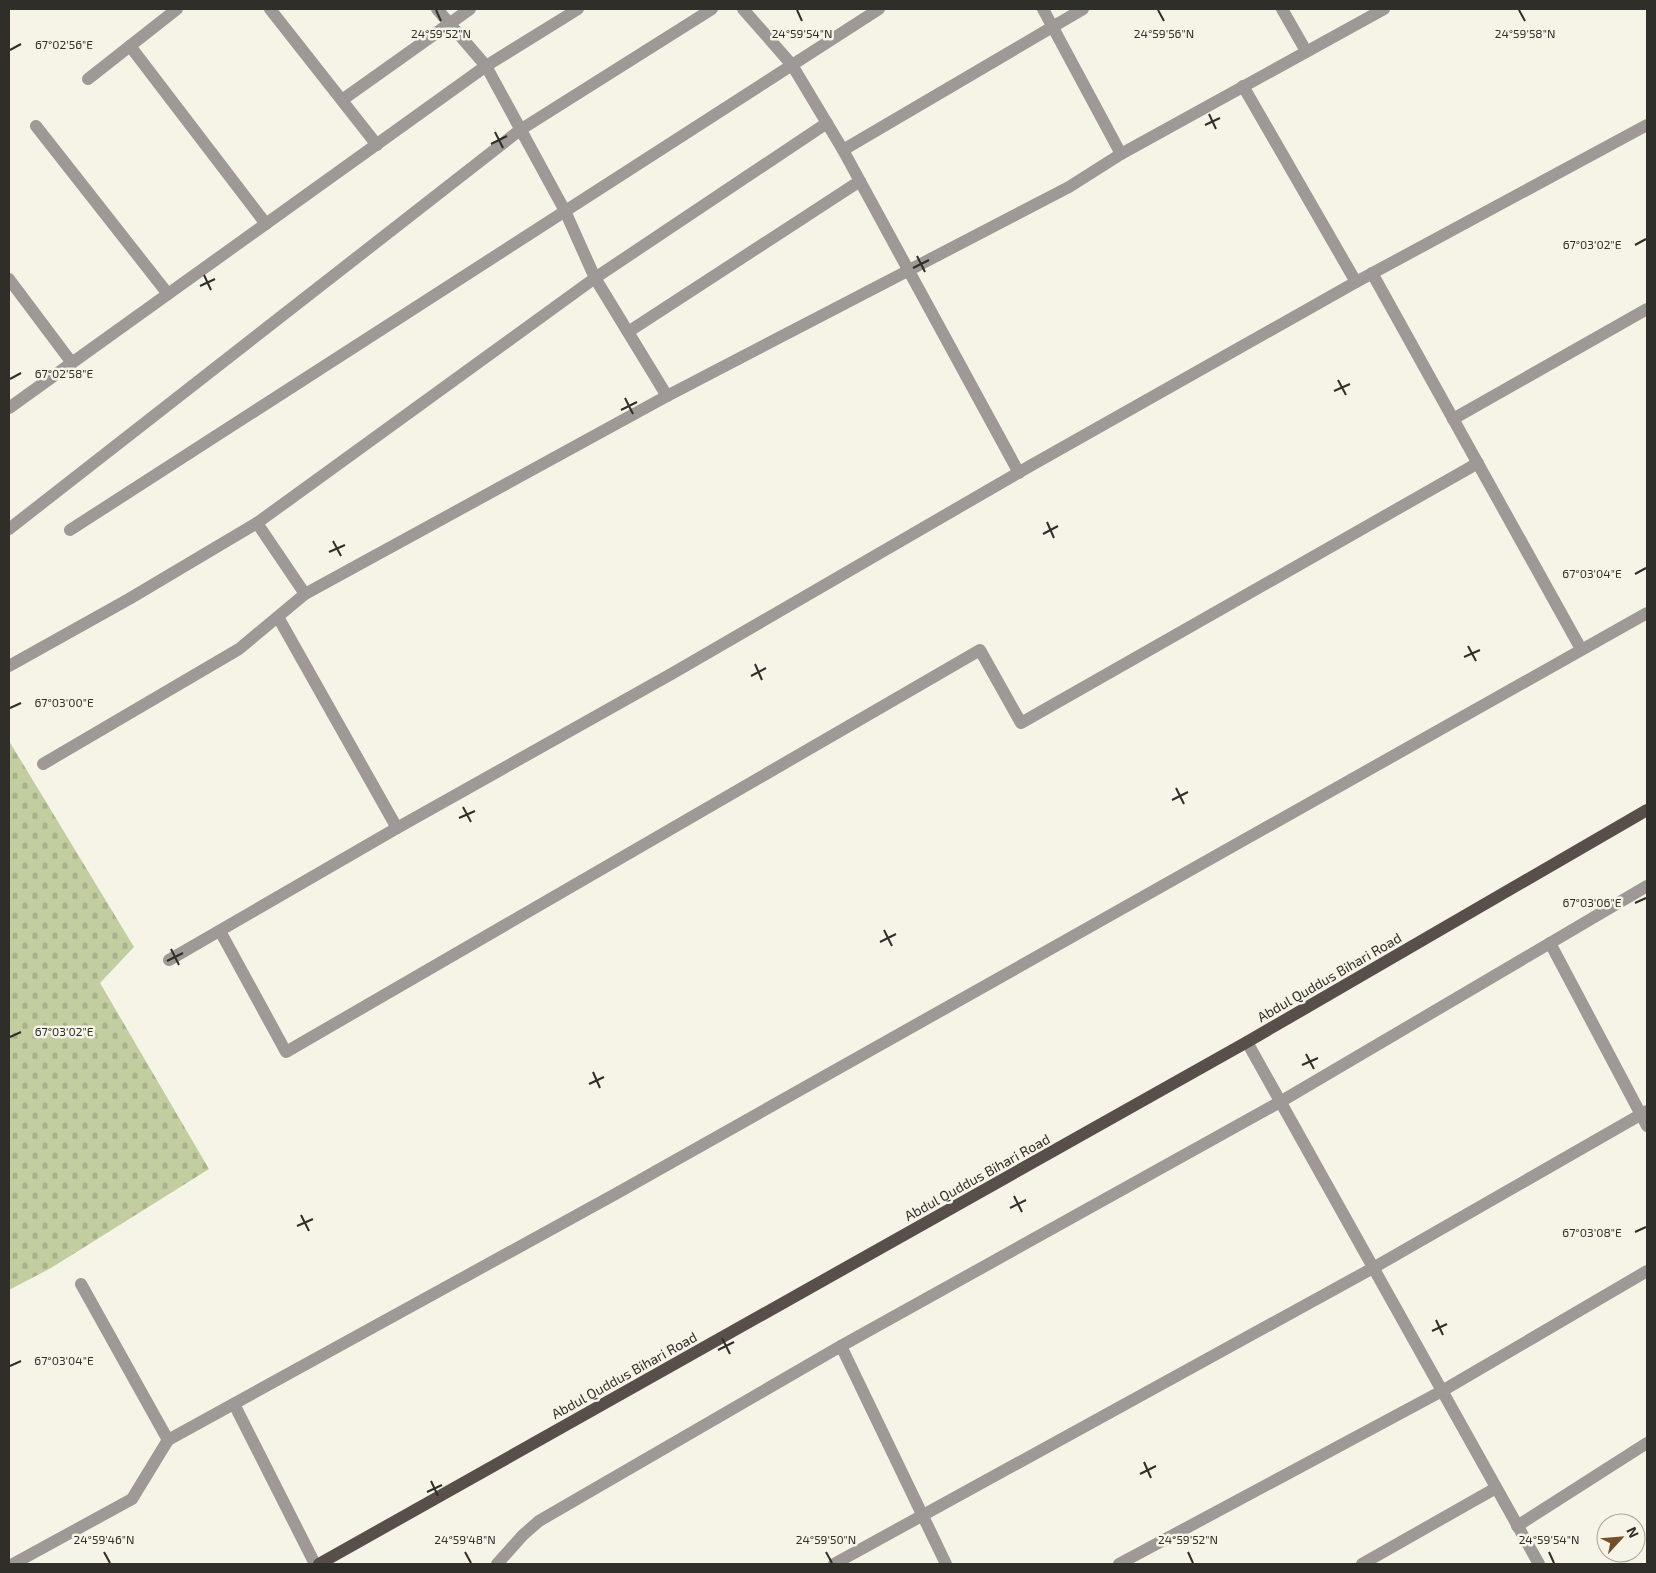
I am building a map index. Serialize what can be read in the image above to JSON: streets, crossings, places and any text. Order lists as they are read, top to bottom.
{
  "streets": {
    "main road": ["Abdul Quddus Bihari Road"]
  },
  "north": "top right",
  "coordinates": [
    "24°59'52\"N",
    "24°59'54\"N",
    "24°59'56\"N",
    "24°59'58\"N",
    "67°02'56\"E",
    "67°03'02\"E",
    "67°02'58\"E",
    "67°03'04\"E",
    "67°03'00\"E",
    "67°03'06\"E",
    "67°03'08\"E",
    "24°59'46\"N",
    "24°59'48\"N",
    "24°59'50\"N"
  ]
}
